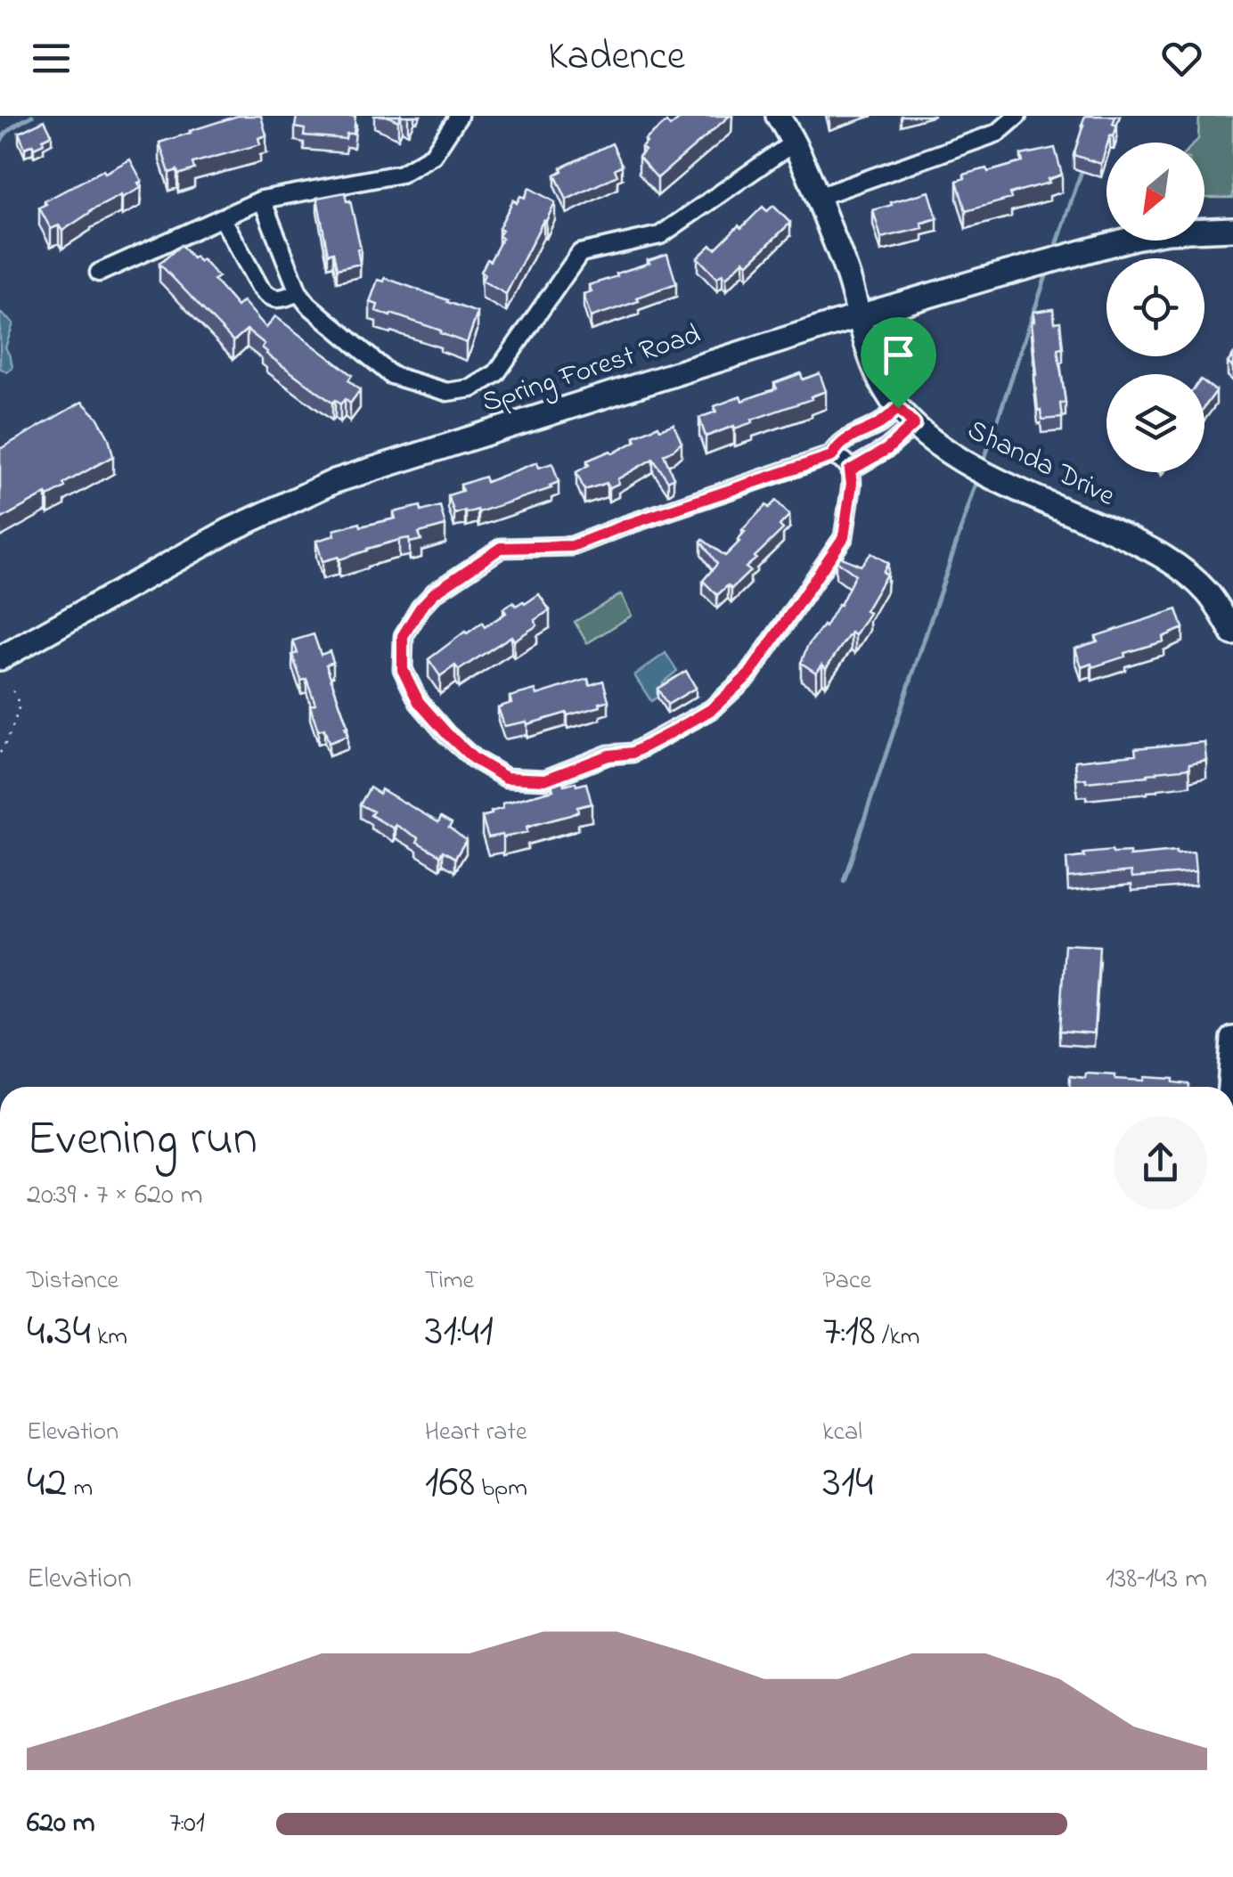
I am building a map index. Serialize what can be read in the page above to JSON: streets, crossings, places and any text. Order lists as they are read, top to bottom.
{
  "streets": {
    "main road": ["Spring Forest Road", "Shanda Drive"]
  },
  "crossings": [
    ["Spring Forest Road", "Shanda Drive"]
  ],
  "north": "bottom left",
  "page": {
    "header": "Kadence",
    "heading": ["Evening run", "20:39 · 7 × 620 m"],
    "stats": [
      ["Distance", "4.34 km"],
      ["Time", "31:41"],
      ["Pace", "7:18 /km"],
      ["Elevation", "42 m"],
      ["Heart rate", "168 bpm"],
      ["kcal", "314"]
    ],
    "chart": ["Elevation", "138–143 m"],
    "list": [
      {
        "name": "620 m",
        "note": "7:01"
      }
    ]
  }
}
